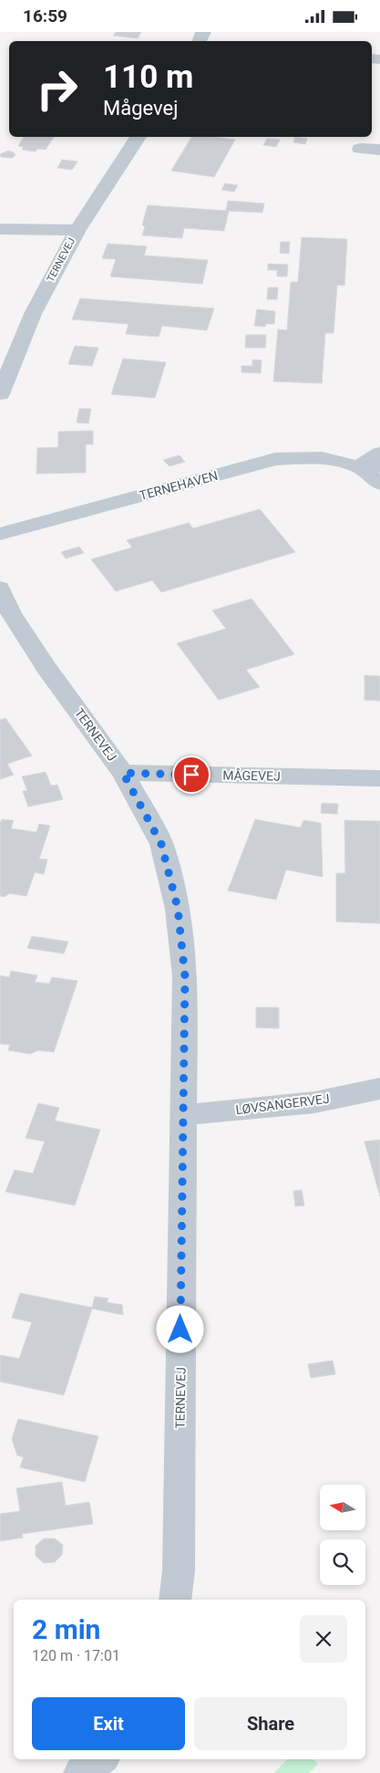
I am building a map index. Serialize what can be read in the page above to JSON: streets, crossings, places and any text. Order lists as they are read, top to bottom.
{
  "streets": {
    "street": [
      "TERNEVEJ",
      "TERNEHAVEN",
      "MÅGEVEJ",
      "LØVSANGERVEJ"
    ]
  },
  "crossings": [
    ["TERNEVEJ", "MÅGEVEJ"],
    ["TERNEVEJ", "LØVSANGERVEJ"]
  ],
  "north": "left",
  "page": {
    "status": "16:59",
    "turn": ["110 m", "Mågevej"],
    "heading": ["2 min", "120 m · 17:01"],
    "buttons": ["Exit", "Share"]
  }
}
